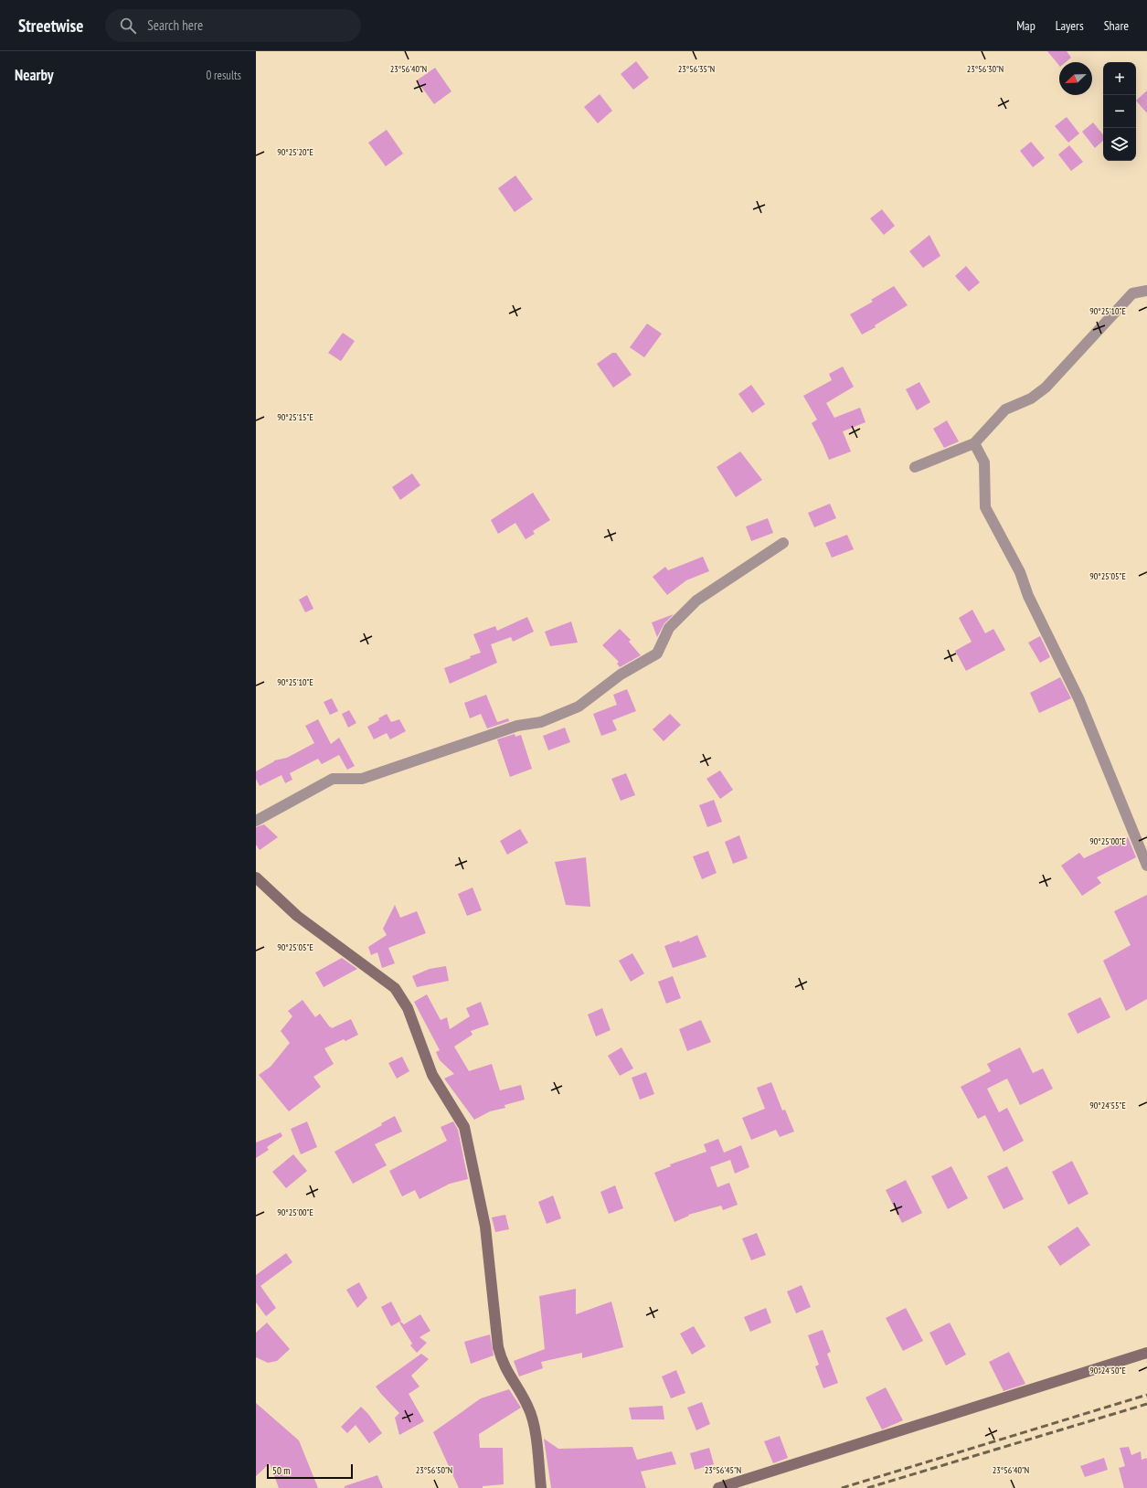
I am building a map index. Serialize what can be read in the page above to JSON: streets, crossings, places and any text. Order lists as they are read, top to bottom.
{
  "scale_bar": "50 m",
  "north": "bottom left",
  "page": {
    "header": "Streetwise",
    "search": "Search here",
    "nav": ["Map", "Layers", "Share"],
    "heading": ["Nearby", "0 results"],
    "map_buttons": ["+", "−"],
    "scale": "50 m"
  },
  "coordinates": [
    "23°56'40\"N",
    "23°56'35\"N",
    "23°56'30\"N",
    "90°25'20\"E",
    "90°25'10\"E",
    "90°25'15\"E",
    "90°25'05\"E",
    "90°25'00\"E",
    "90°24'55\"E",
    "90°24'50\"E",
    "23°56'50\"N",
    "23°56'45\"N"
  ]
}
